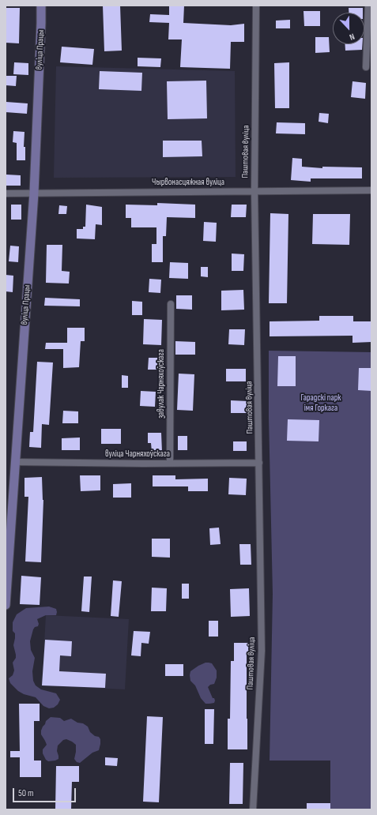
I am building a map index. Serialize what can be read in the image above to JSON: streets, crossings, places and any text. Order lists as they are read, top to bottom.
{
  "streets": {
    "main road": ["вуліца Працы"],
    "street": [
      "Паштовая вуліца",
      "Чырвонасцяжная вуліца",
      "завулак Чарняхоўскага",
      "вуліца Чарняхоўскага"
    ]
  },
  "crossings": [
    ["вуліца Працы", "Чырвонасцяжная вуліца"],
    ["вуліца Працы", "вуліца Чарняхоўскага"],
    ["Паштовая вуліца", "Чырвонасцяжная вуліца"],
    ["Паштовая вуліца", "вуліца Чарняхоўскага"],
    ["завулак Чарняхоўскага", "вуліца Чарняхоўскага"]
  ],
  "parks": ["Гарадскі парк імя Горкага"],
  "scale_bar": "50 m",
  "north": "bottom"
}
